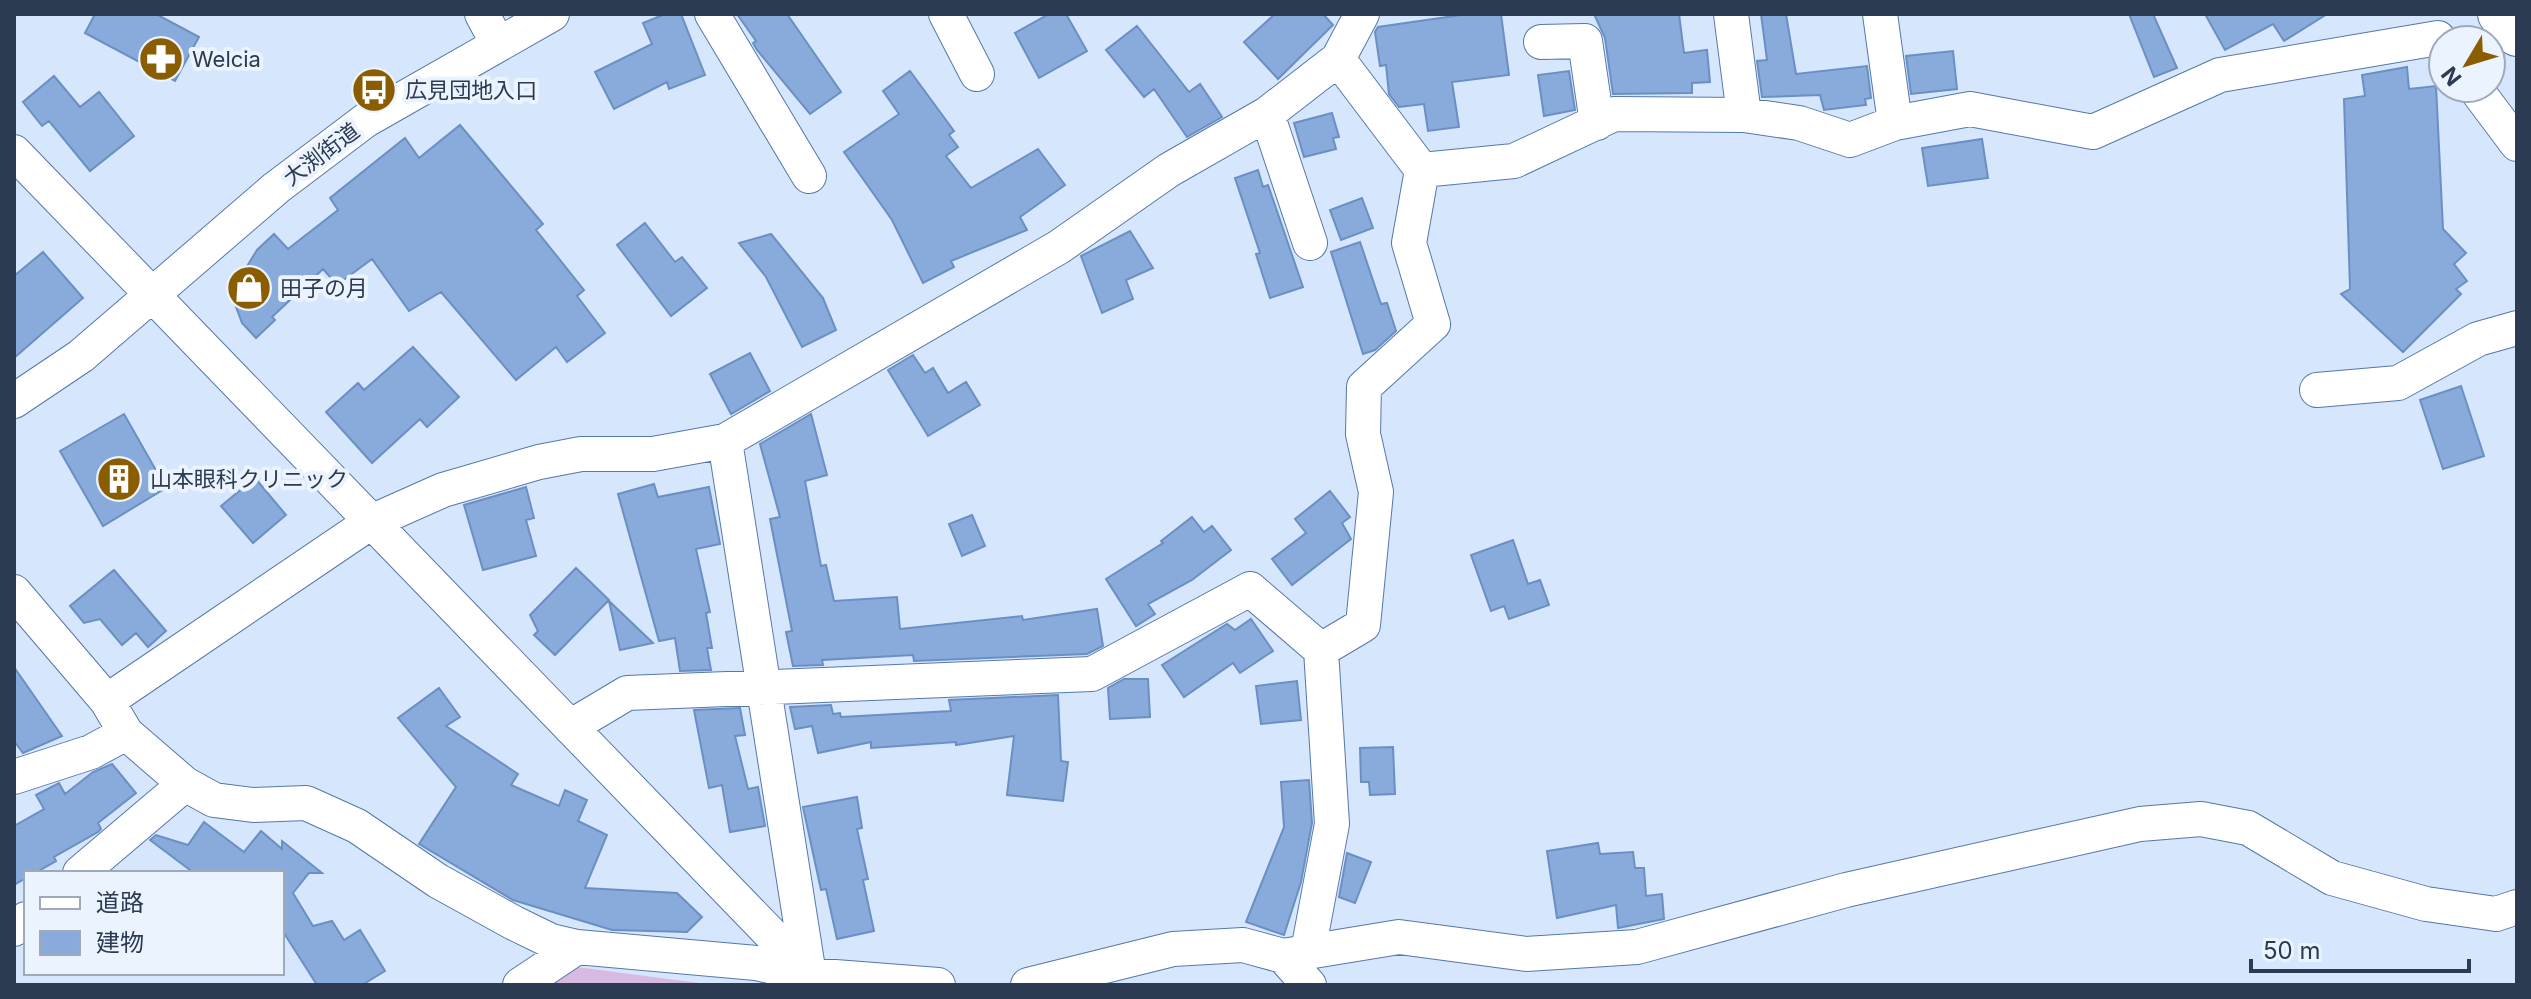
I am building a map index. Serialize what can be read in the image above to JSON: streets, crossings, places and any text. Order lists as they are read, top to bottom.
{
  "streets": {
    "street": ["大渕街道"]
  },
  "places": {
    "pharmacy": ["Welcia"],
    "bus stop": ["広見団地入口"],
    "shop": ["田子の月"],
    "building": ["山本眼科クリニック"]
  },
  "legend": ["道路", "建物"],
  "scale_bar": "50 m",
  "north": "bottom left"
}
